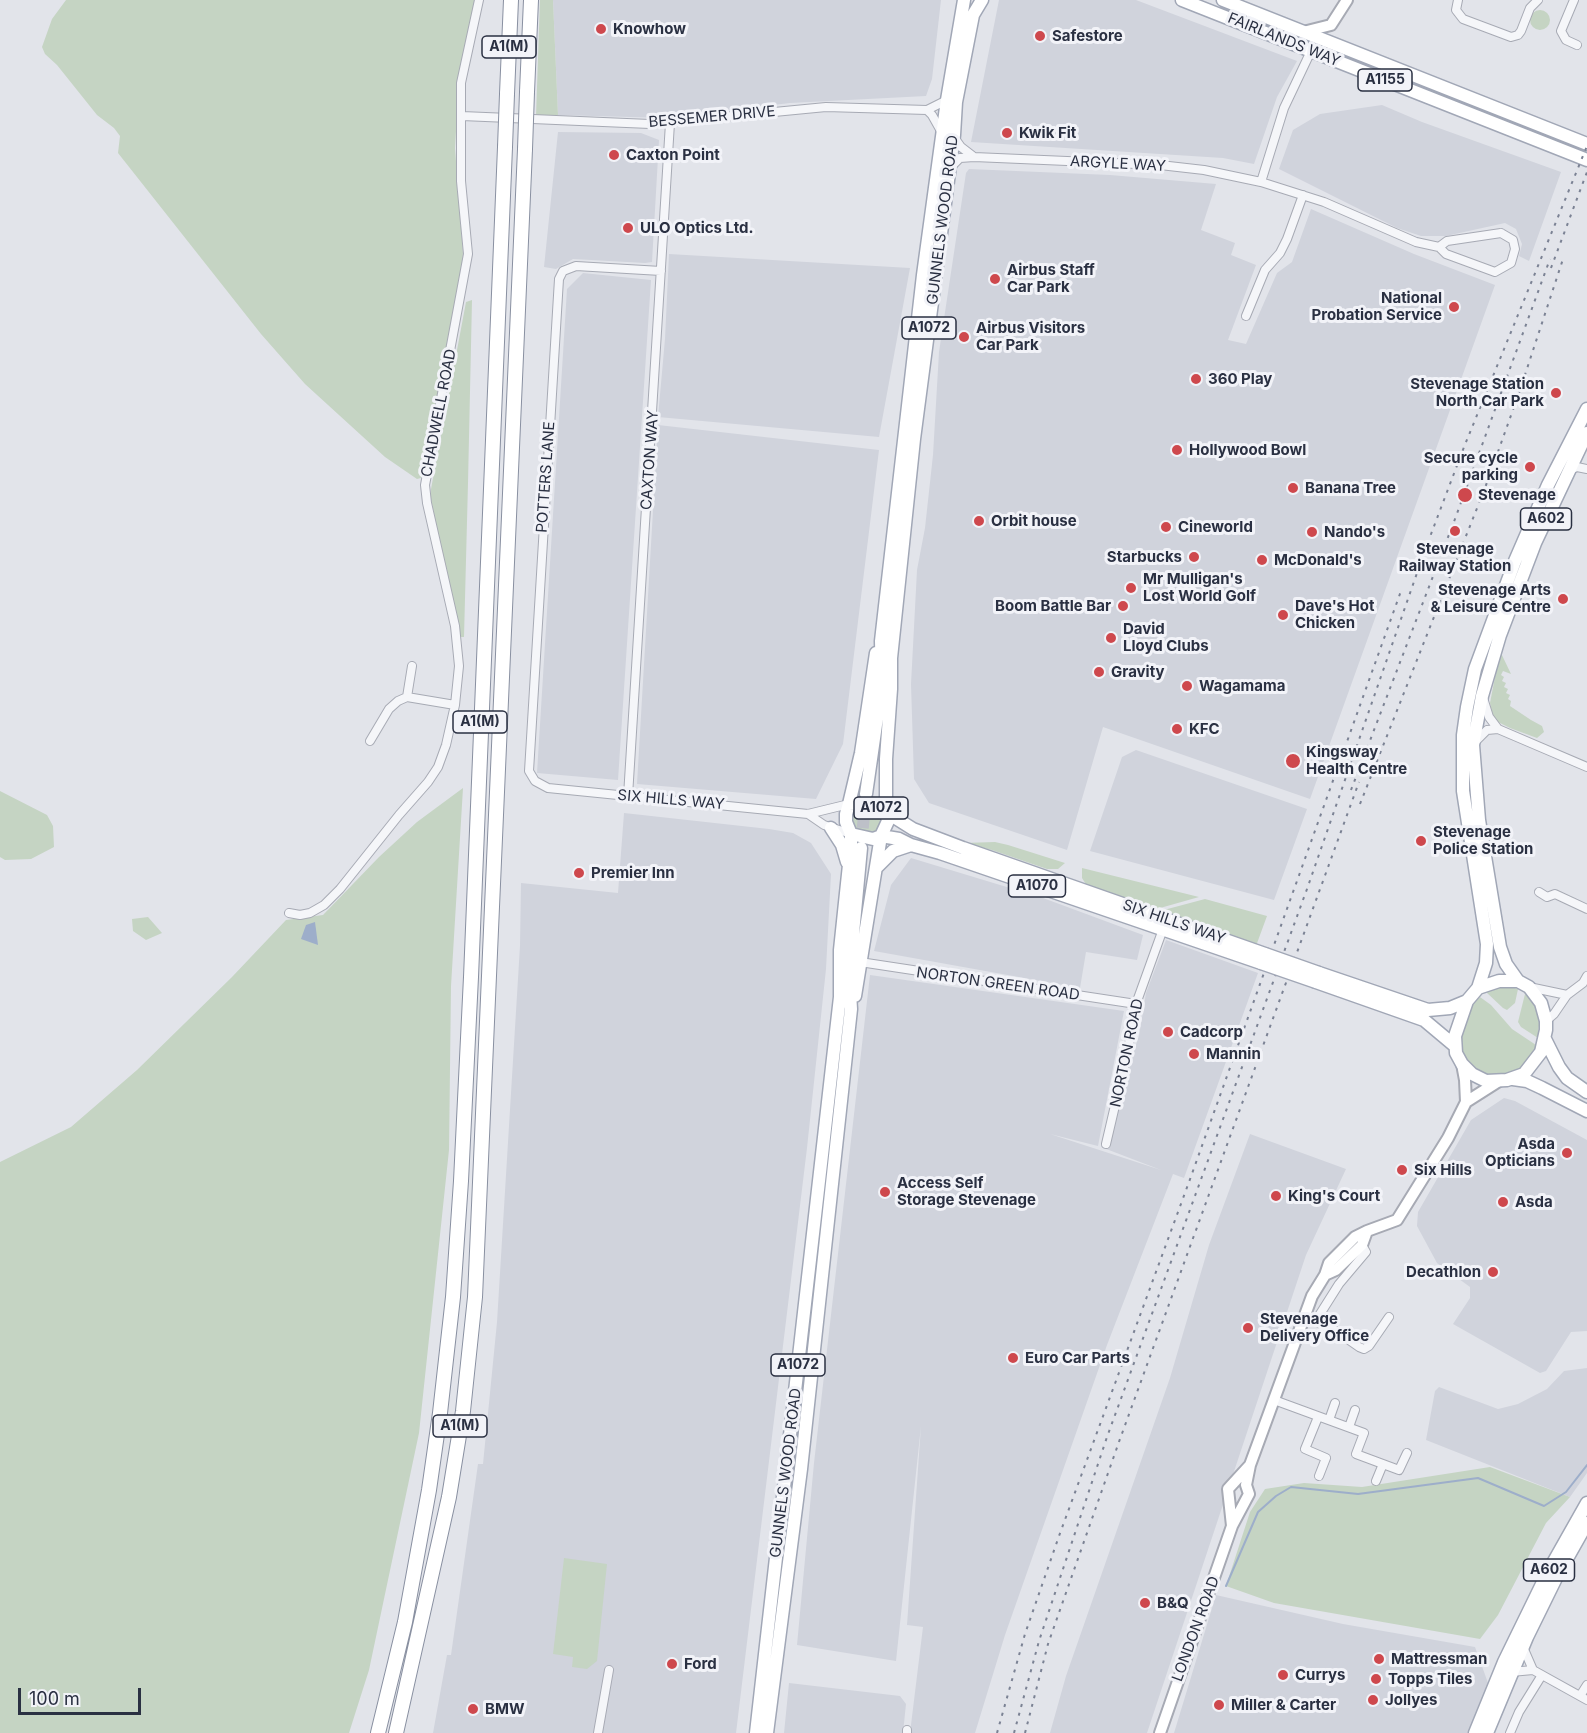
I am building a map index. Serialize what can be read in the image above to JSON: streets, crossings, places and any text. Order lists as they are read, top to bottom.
{
  "streets": {
    "highway": ["A1(M)"],
    "main road": [
      "FAIRLANDS WAY",
      "A1155",
      "GUNNELS WOOD ROAD",
      "A1072",
      "A602",
      "SIX HILLS WAY",
      "A1070",
      "LONDON ROAD"
    ],
    "street": [
      "BESSEMER DRIVE",
      "ARGYLE WAY",
      "CHADWELL ROAD",
      "CAXTON WAY",
      "POTTERS LANE",
      "NORTON GREEN ROAD",
      "NORTON ROAD"
    ]
  },
  "crossings": [
    ["BESSEMER DRIVE", "GUNNELS WOOD ROAD"],
    ["BESSEMER DRIVE", "CHADWELL ROAD"],
    ["BESSEMER DRIVE", "CAXTON WAY"],
    ["ARGYLE WAY", "GUNNELS WOOD ROAD"],
    ["GUNNELS WOOD ROAD", "A1072"],
    ["GUNNELS WOOD ROAD", "SIX HILLS WAY"],
    ["GUNNELS WOOD ROAD", "NORTON GREEN ROAD"],
    ["A1072", "SIX HILLS WAY"],
    ["CAXTON WAY", "POTTERS LANE"],
    ["CAXTON WAY", "SIX HILLS WAY"],
    ["POTTERS LANE", "SIX HILLS WAY"],
    ["A602", "SIX HILLS WAY"],
    ["SIX HILLS WAY", "NORTON ROAD"],
    ["NORTON GREEN ROAD", "NORTON ROAD"]
  ],
  "places": [
    "Knowhow",
    "Safestore",
    "Kwik Fit",
    "Caxton Point",
    "ULO Optics Ltd.",
    "Airbus Staff Car Park",
    "National Probation Service",
    "Airbus Visitors Car Park",
    "360 Play",
    "Stevenage Station North Car Park",
    "Hollywood Bowl",
    "Secure cycle parking",
    "Banana Tree",
    "Stevenage",
    "Orbit house",
    "Cineworld",
    "Stevenage Railway Station",
    "Nando's",
    "Starbucks",
    "McDonald's",
    "Mr Mulligan's Lost World Golf",
    "Stevenage Arts & Leisure Centre",
    "Boom Battle Bar",
    "Dave's Hot Chicken",
    "David Lloyd Clubs",
    "Gravity",
    "Wagamama",
    "KFC",
    "Kingsway Health Centre",
    "Stevenage Police Station",
    "Premier Inn",
    "Cadcorp",
    "Mannin",
    "Asda Opticians",
    "Six Hills",
    "Access Self Storage Stevenage",
    "King's Court",
    "Asda",
    "Decathlon",
    "Stevenage Delivery Office",
    "Euro Car Parts",
    "B&Q",
    "Mattressman",
    "Ford",
    "Currys",
    "Topps Tiles",
    "Jollyes",
    "Miller & Carter",
    "BMW"
  ],
  "scale_bar": "100 m"
}
